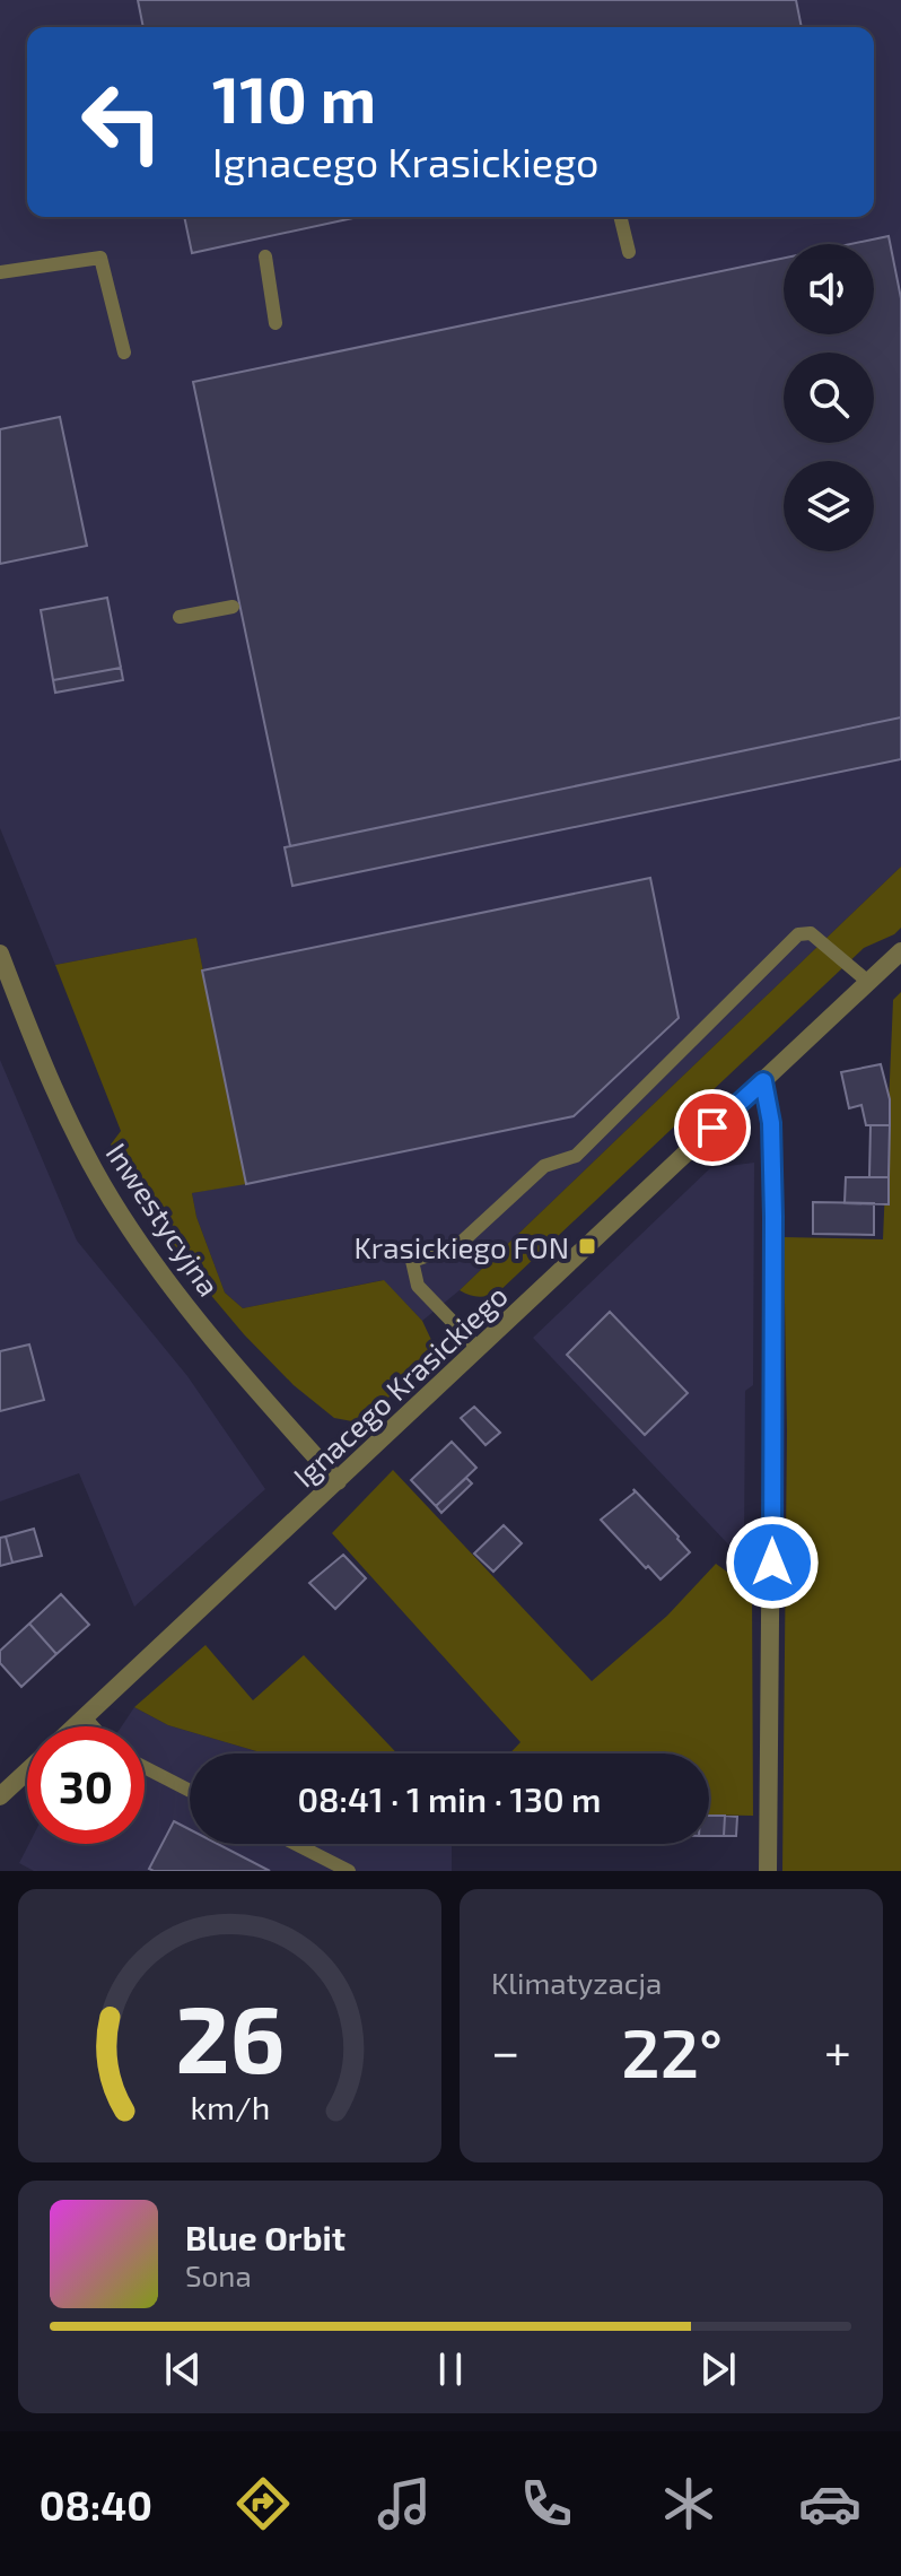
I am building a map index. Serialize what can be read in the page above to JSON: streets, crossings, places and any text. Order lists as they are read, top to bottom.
{
  "streets": {
    "street": ["Inwestycyjna", "Ignacego Krasickiego"]
  },
  "crossings": [
    ["Inwestycyjna", "Ignacego Krasickiego"]
  ],
  "places": {
    "transit": ["Krasickiego FON"]
  },
  "page": {
    "turn": ["110 m", "Ignacego Krasickiego"],
    "limit": "30",
    "trip": "08:41 · 1 min · 130 m",
    "tile": "Klimatyzacja",
    "heat": ["−", "22°", "+"],
    "song": ["Blue Orbit", "Sona"],
    "tabs": "08:40",
    "gauge": ["26", "km/h"]
  }
}
